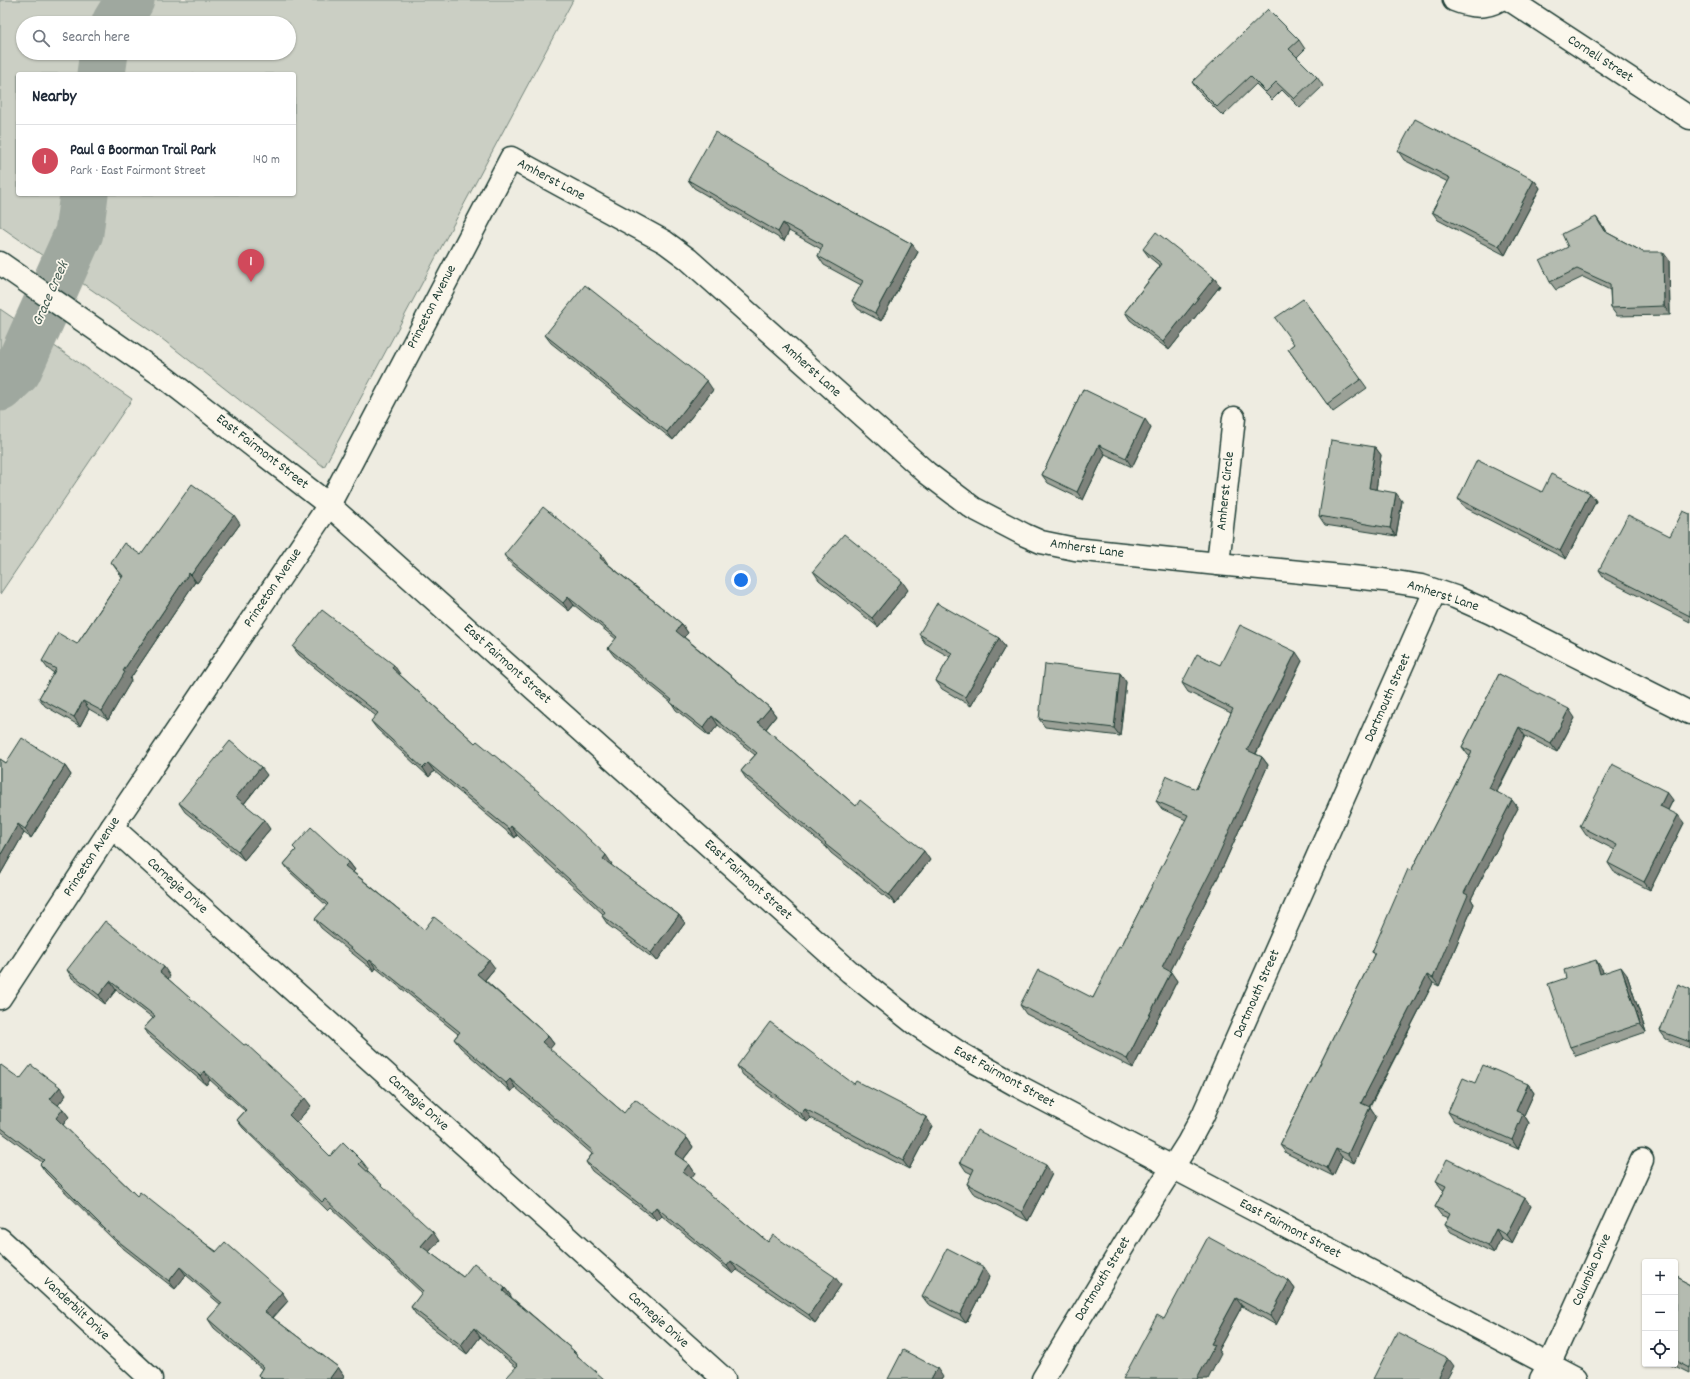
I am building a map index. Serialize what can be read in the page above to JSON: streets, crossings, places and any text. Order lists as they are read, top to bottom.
{
  "streets": {
    "street": [
      "Cornell Street",
      "Amherst Lane",
      "Princeton Avenue",
      "East Fairmont Street",
      "Amherst Circle",
      "Dartmouth Street",
      "Carnegie Drive",
      "Columbia Drive",
      "Vanderbilt Drive"
    ]
  },
  "crossings": [
    ["Amherst Lane", "Princeton Avenue"],
    ["Amherst Lane", "Amherst Circle"],
    ["Amherst Lane", "Dartmouth Street"],
    ["Princeton Avenue", "East Fairmont Street"],
    ["Princeton Avenue", "Carnegie Drive"],
    ["East Fairmont Street", "Dartmouth Street"],
    ["East Fairmont Street", "Columbia Drive"]
  ],
  "water": ["Grace Creek"],
  "page": {
    "search": "Search here",
    "heading": "Nearby",
    "list": [
      {
        "mark": "1",
        "name": "Paul G Boorman Trail Park",
        "note": "Park · East Fairmont Street",
        "value": "140 m"
      }
    ],
    "pins": "1",
    "map_buttons": ["+", "−"]
  }
}
